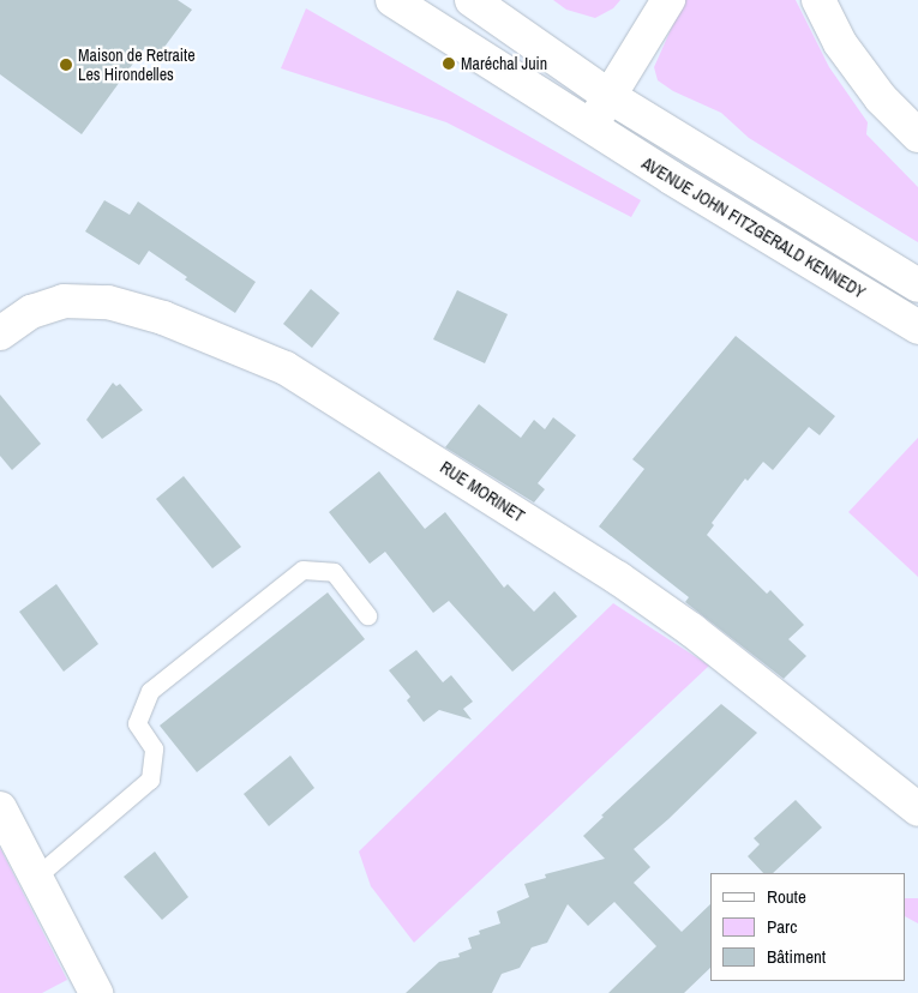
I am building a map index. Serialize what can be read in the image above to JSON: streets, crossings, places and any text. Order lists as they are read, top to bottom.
{
  "streets": {
    "street": ["AVENUE JOHN FITZGERALD KENNEDY", "RUE MORINET"]
  },
  "places": ["Maréchal Juin", "Maison de Retraite Les Hirondelles"],
  "legend": ["Route", "Parc", "Bâtiment"]
}
